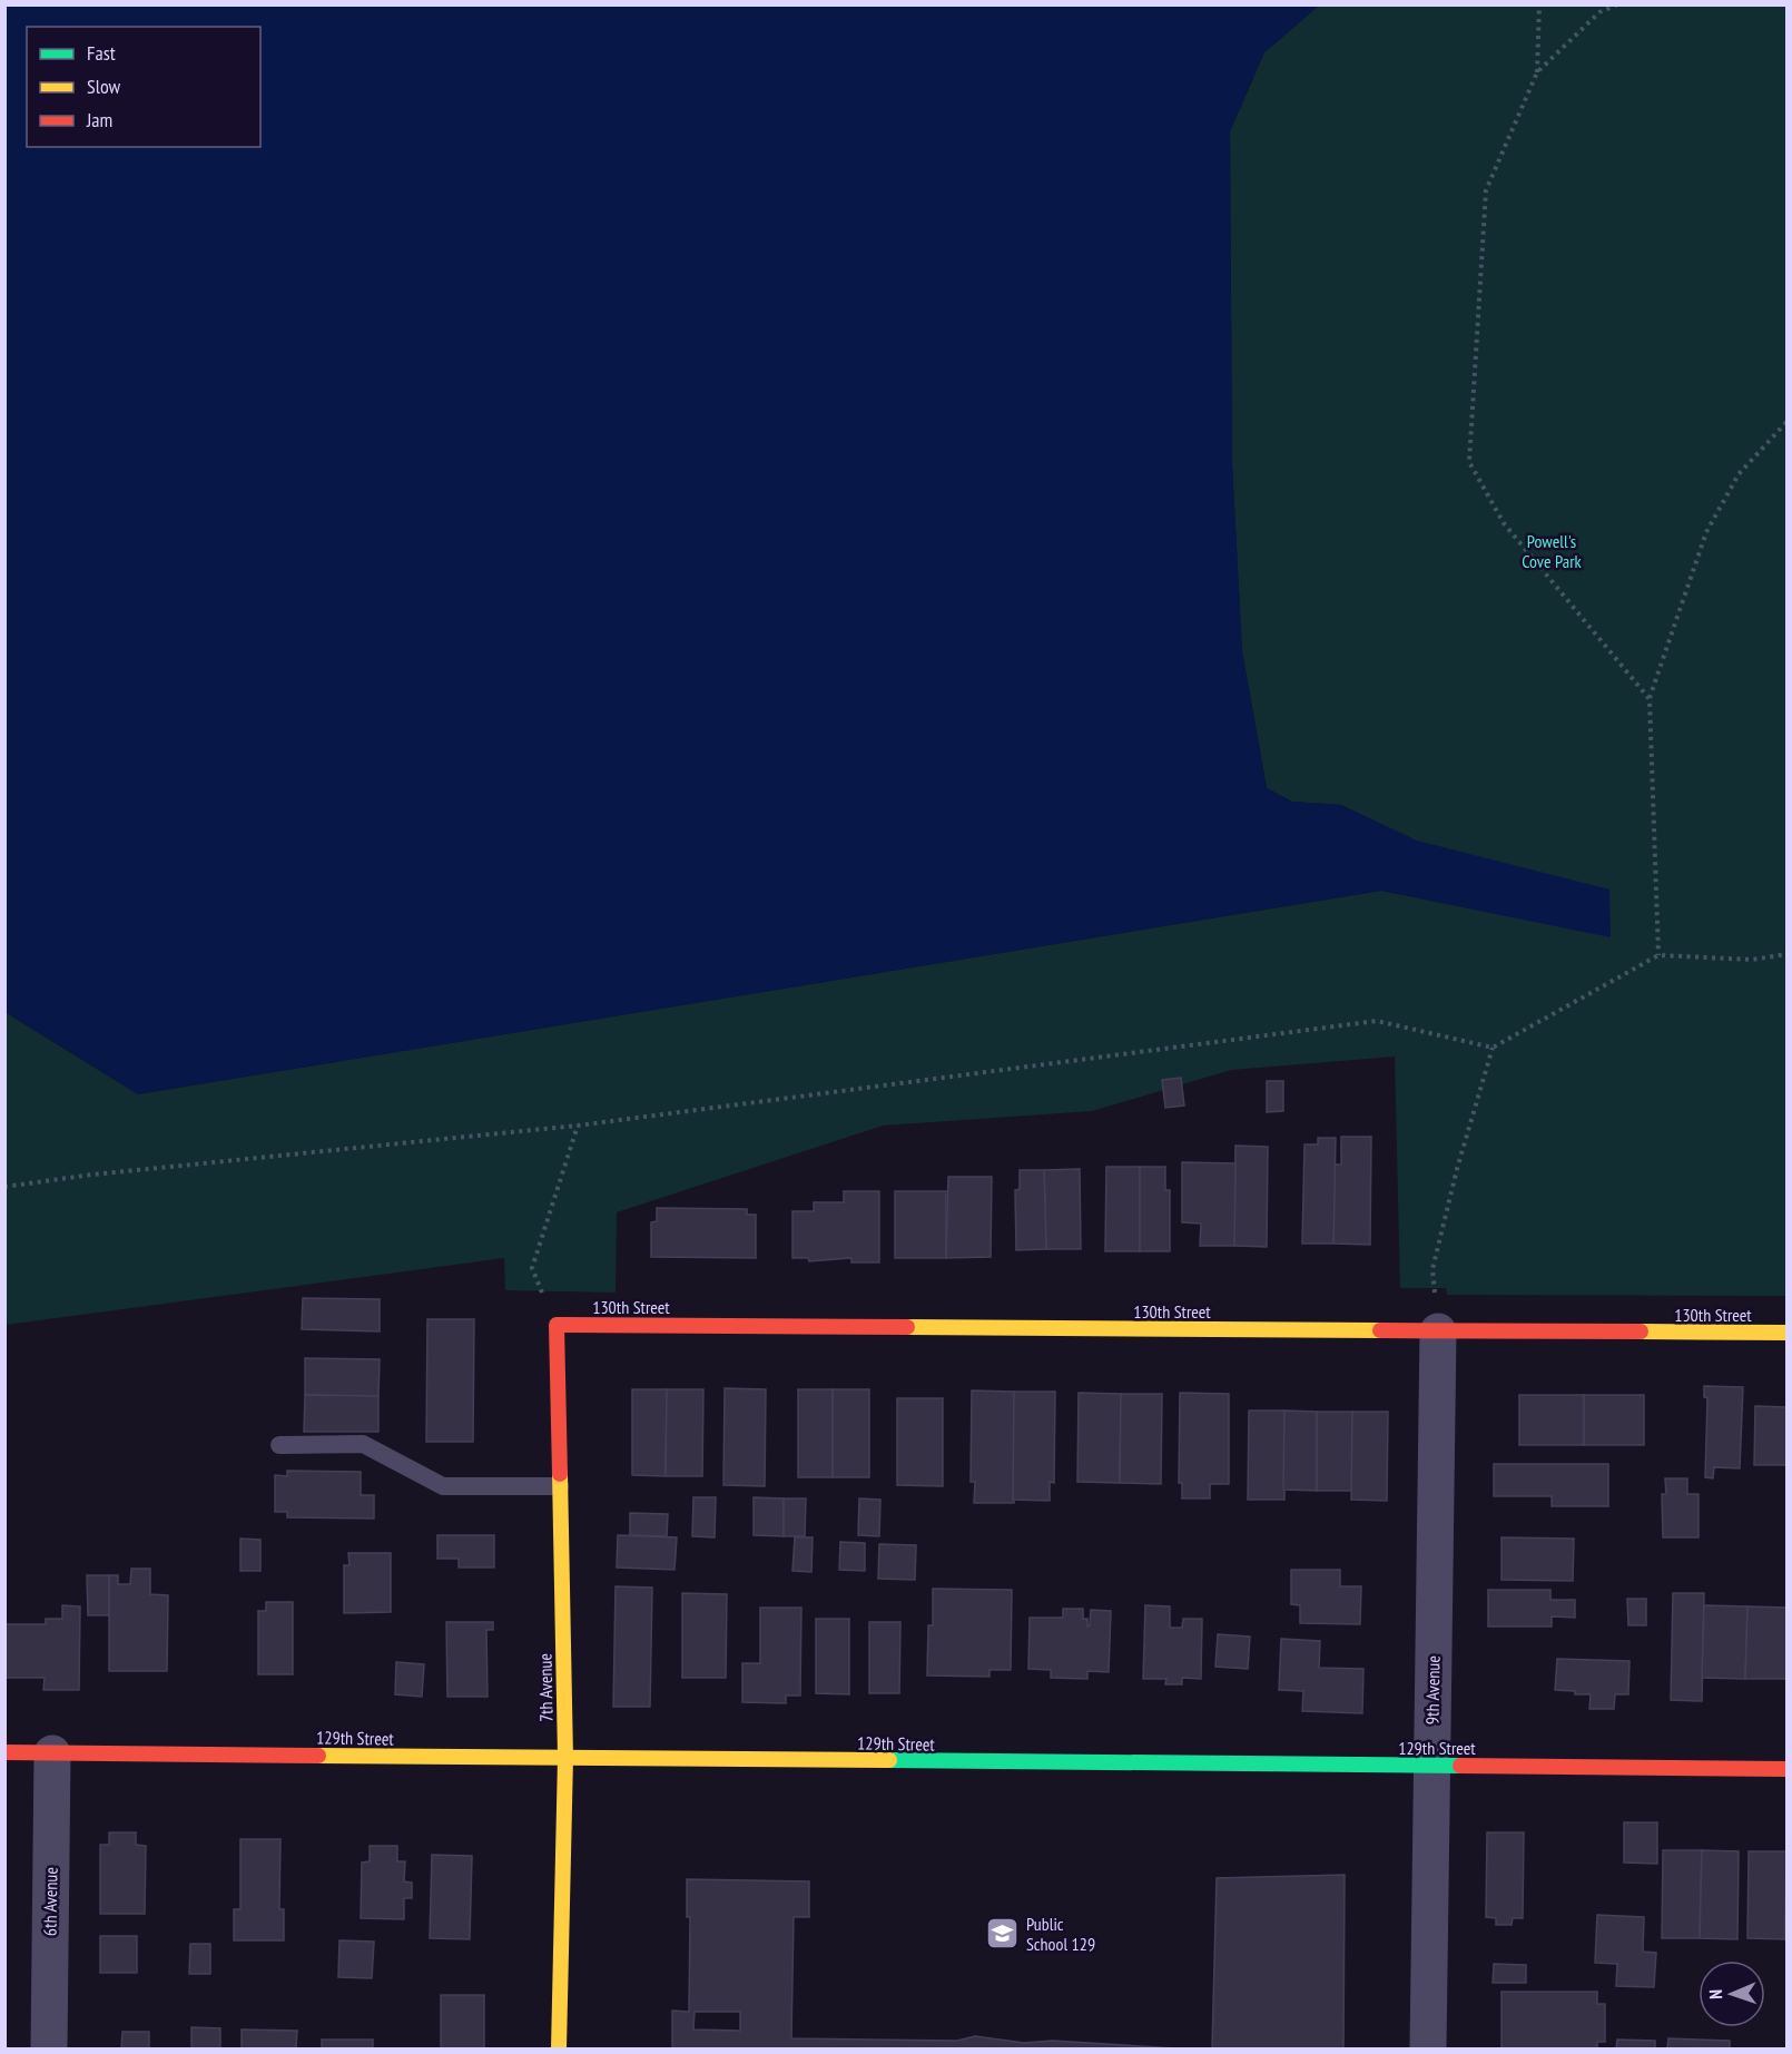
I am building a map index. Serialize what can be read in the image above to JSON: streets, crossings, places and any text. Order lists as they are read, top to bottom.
{
  "streets": {
    "street": [
      "130th Street",
      "7th Avenue",
      "9th Avenue",
      "129th Street",
      "6th Avenue"
    ]
  },
  "crossings": [
    ["130th Street", "7th Avenue"],
    ["130th Street", "9th Avenue"],
    ["7th Avenue", "129th Street"],
    ["9th Avenue", "129th Street"],
    ["129th Street", "6th Avenue"]
  ],
  "parks": ["Powell's Cove Park"],
  "places": {
    "school or university": ["Public School 129"]
  },
  "legend": ["Fast", "Slow", "Jam"],
  "north": "left"
}
